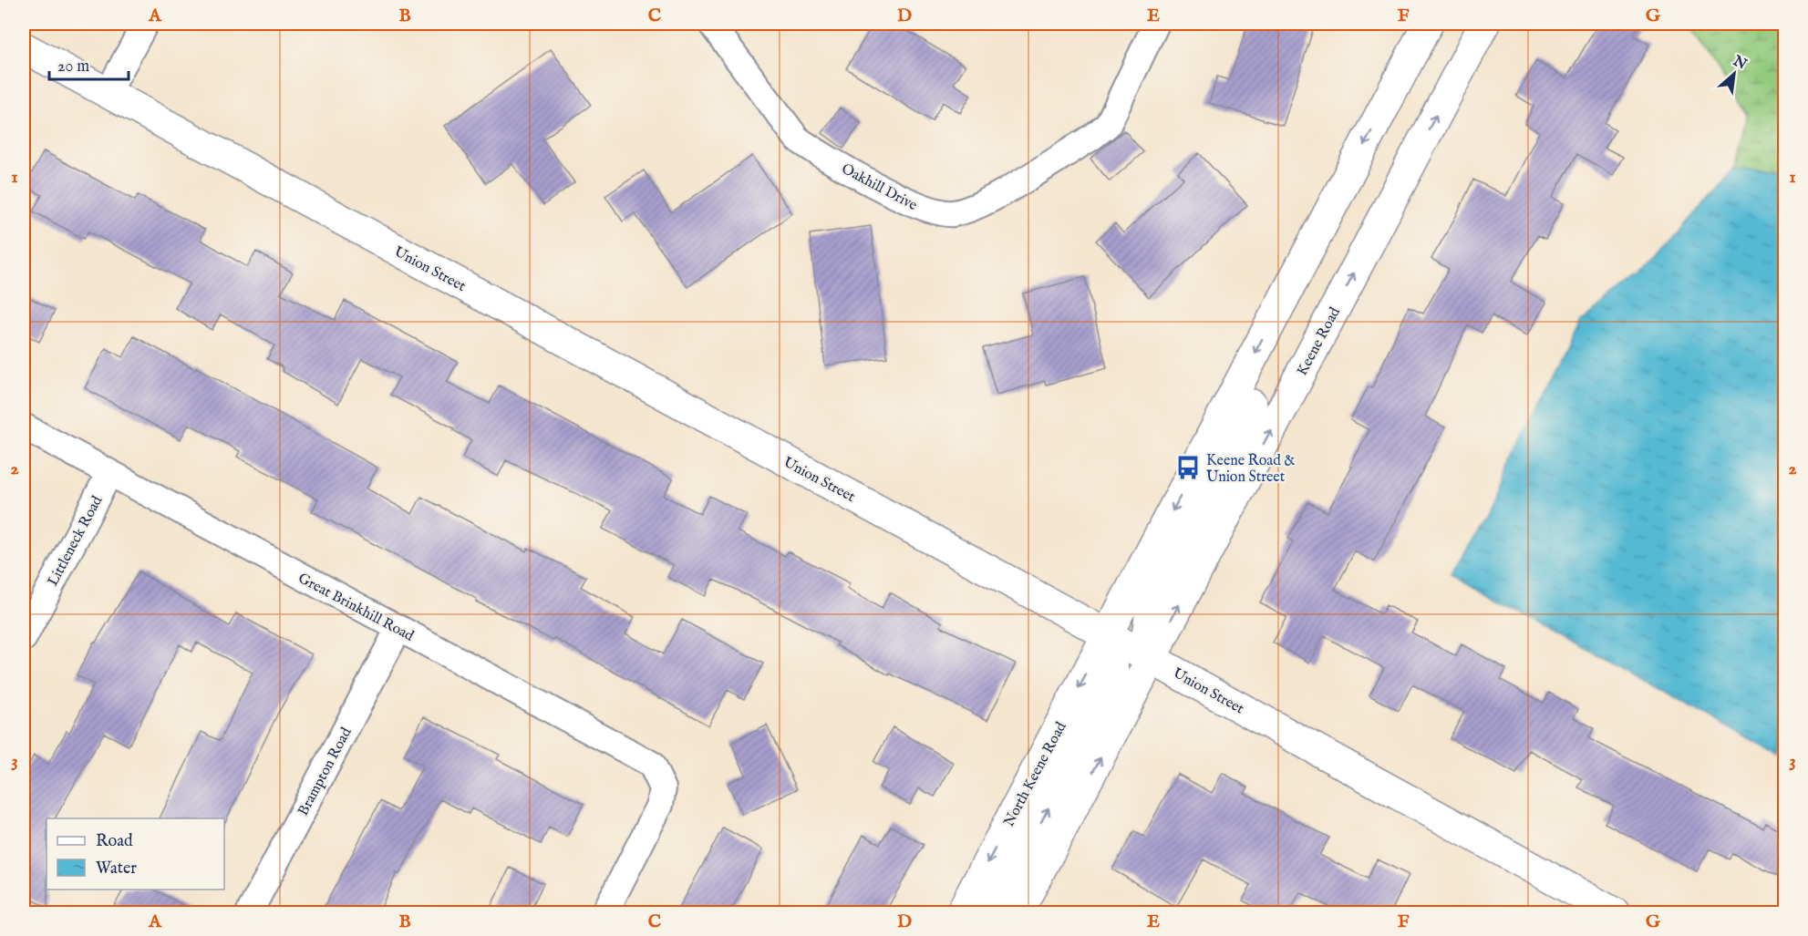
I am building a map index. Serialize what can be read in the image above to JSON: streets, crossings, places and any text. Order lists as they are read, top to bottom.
{
  "streets": {
    "main road": ["Union Street", "Keene Road", "North Keene Road"],
    "street": [
      "Oakhill Drive",
      "Littleneck Road",
      "Great Brinkhill Road",
      "Brampton Road"
    ]
  },
  "crossings": [
    ["Union Street", "Keene Road"],
    ["Union Street", "North Keene Road"],
    ["Littleneck Road", "Great Brinkhill Road"],
    ["Great Brinkhill Road", "Brampton Road"]
  ],
  "places": {
    "bus stop": ["Keene Road & Union Street"]
  },
  "legend": ["Road", "Water"],
  "scale_bar": "20 m",
  "north": "top right",
  "grid": {
    "columns": [
      "A",
      "B",
      "C",
      "D",
      "E",
      "F",
      "G"
    ],
    "rows": ["1", "2", "3"]
  }
}
